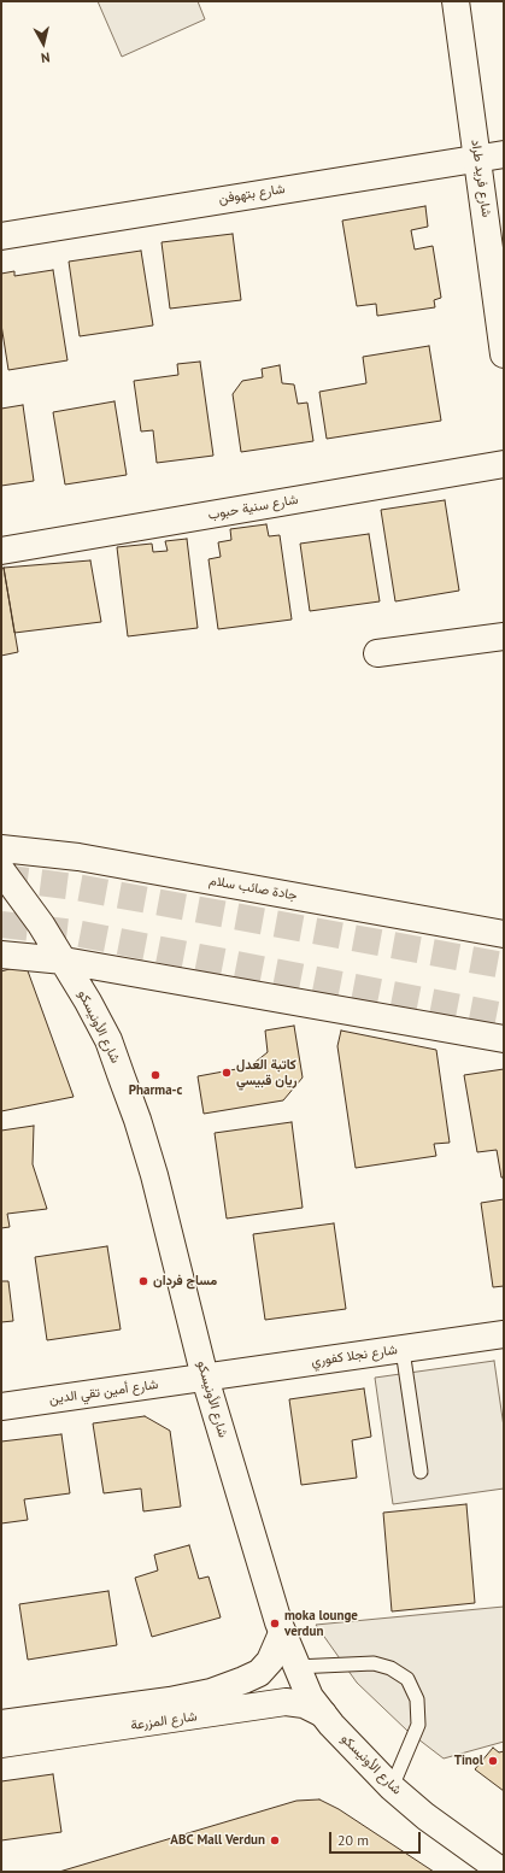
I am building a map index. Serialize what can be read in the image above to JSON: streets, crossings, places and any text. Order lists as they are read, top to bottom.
{
  "streets": {
    "street": [
      "شارع فريد طراد",
      "شارع بتهوفن",
      "شارع سنية حبوب",
      "جادة صائب سلام",
      "شارع الأونيسكو",
      "شارع نجلا كفوري",
      "شارع أمين تقي الدين",
      "شارع المزرعة"
    ]
  },
  "crossings": [
    ["شارع فريد طراد", "شارع بتهوفن"],
    ["شارع الأونيسكو", "شارع نجلا كفوري"],
    ["شارع الأونيسكو", "شارع أمين تقي الدين"],
    ["شارع الأونيسكو", "شارع المزرعة"],
    ["شارع نجلا كفوري", "شارع أمين تقي الدين"]
  ],
  "places": [
    "كاتبة العدل ريان قبيسي",
    "Pharma-c",
    "مساج فردان",
    "moka lounge verdun",
    "Tinol",
    "ABC Mall Verdun"
  ],
  "scale_bar": "20 m",
  "north": "bottom"
}
